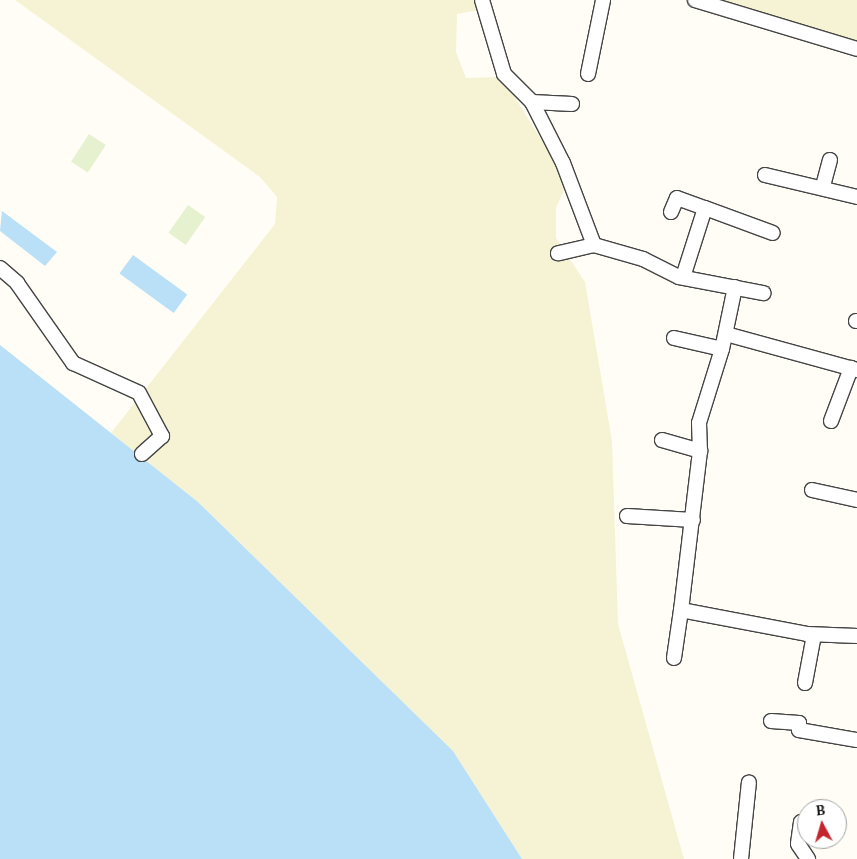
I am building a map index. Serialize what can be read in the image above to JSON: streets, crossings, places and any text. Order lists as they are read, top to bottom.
{
  "north": "top"
}
